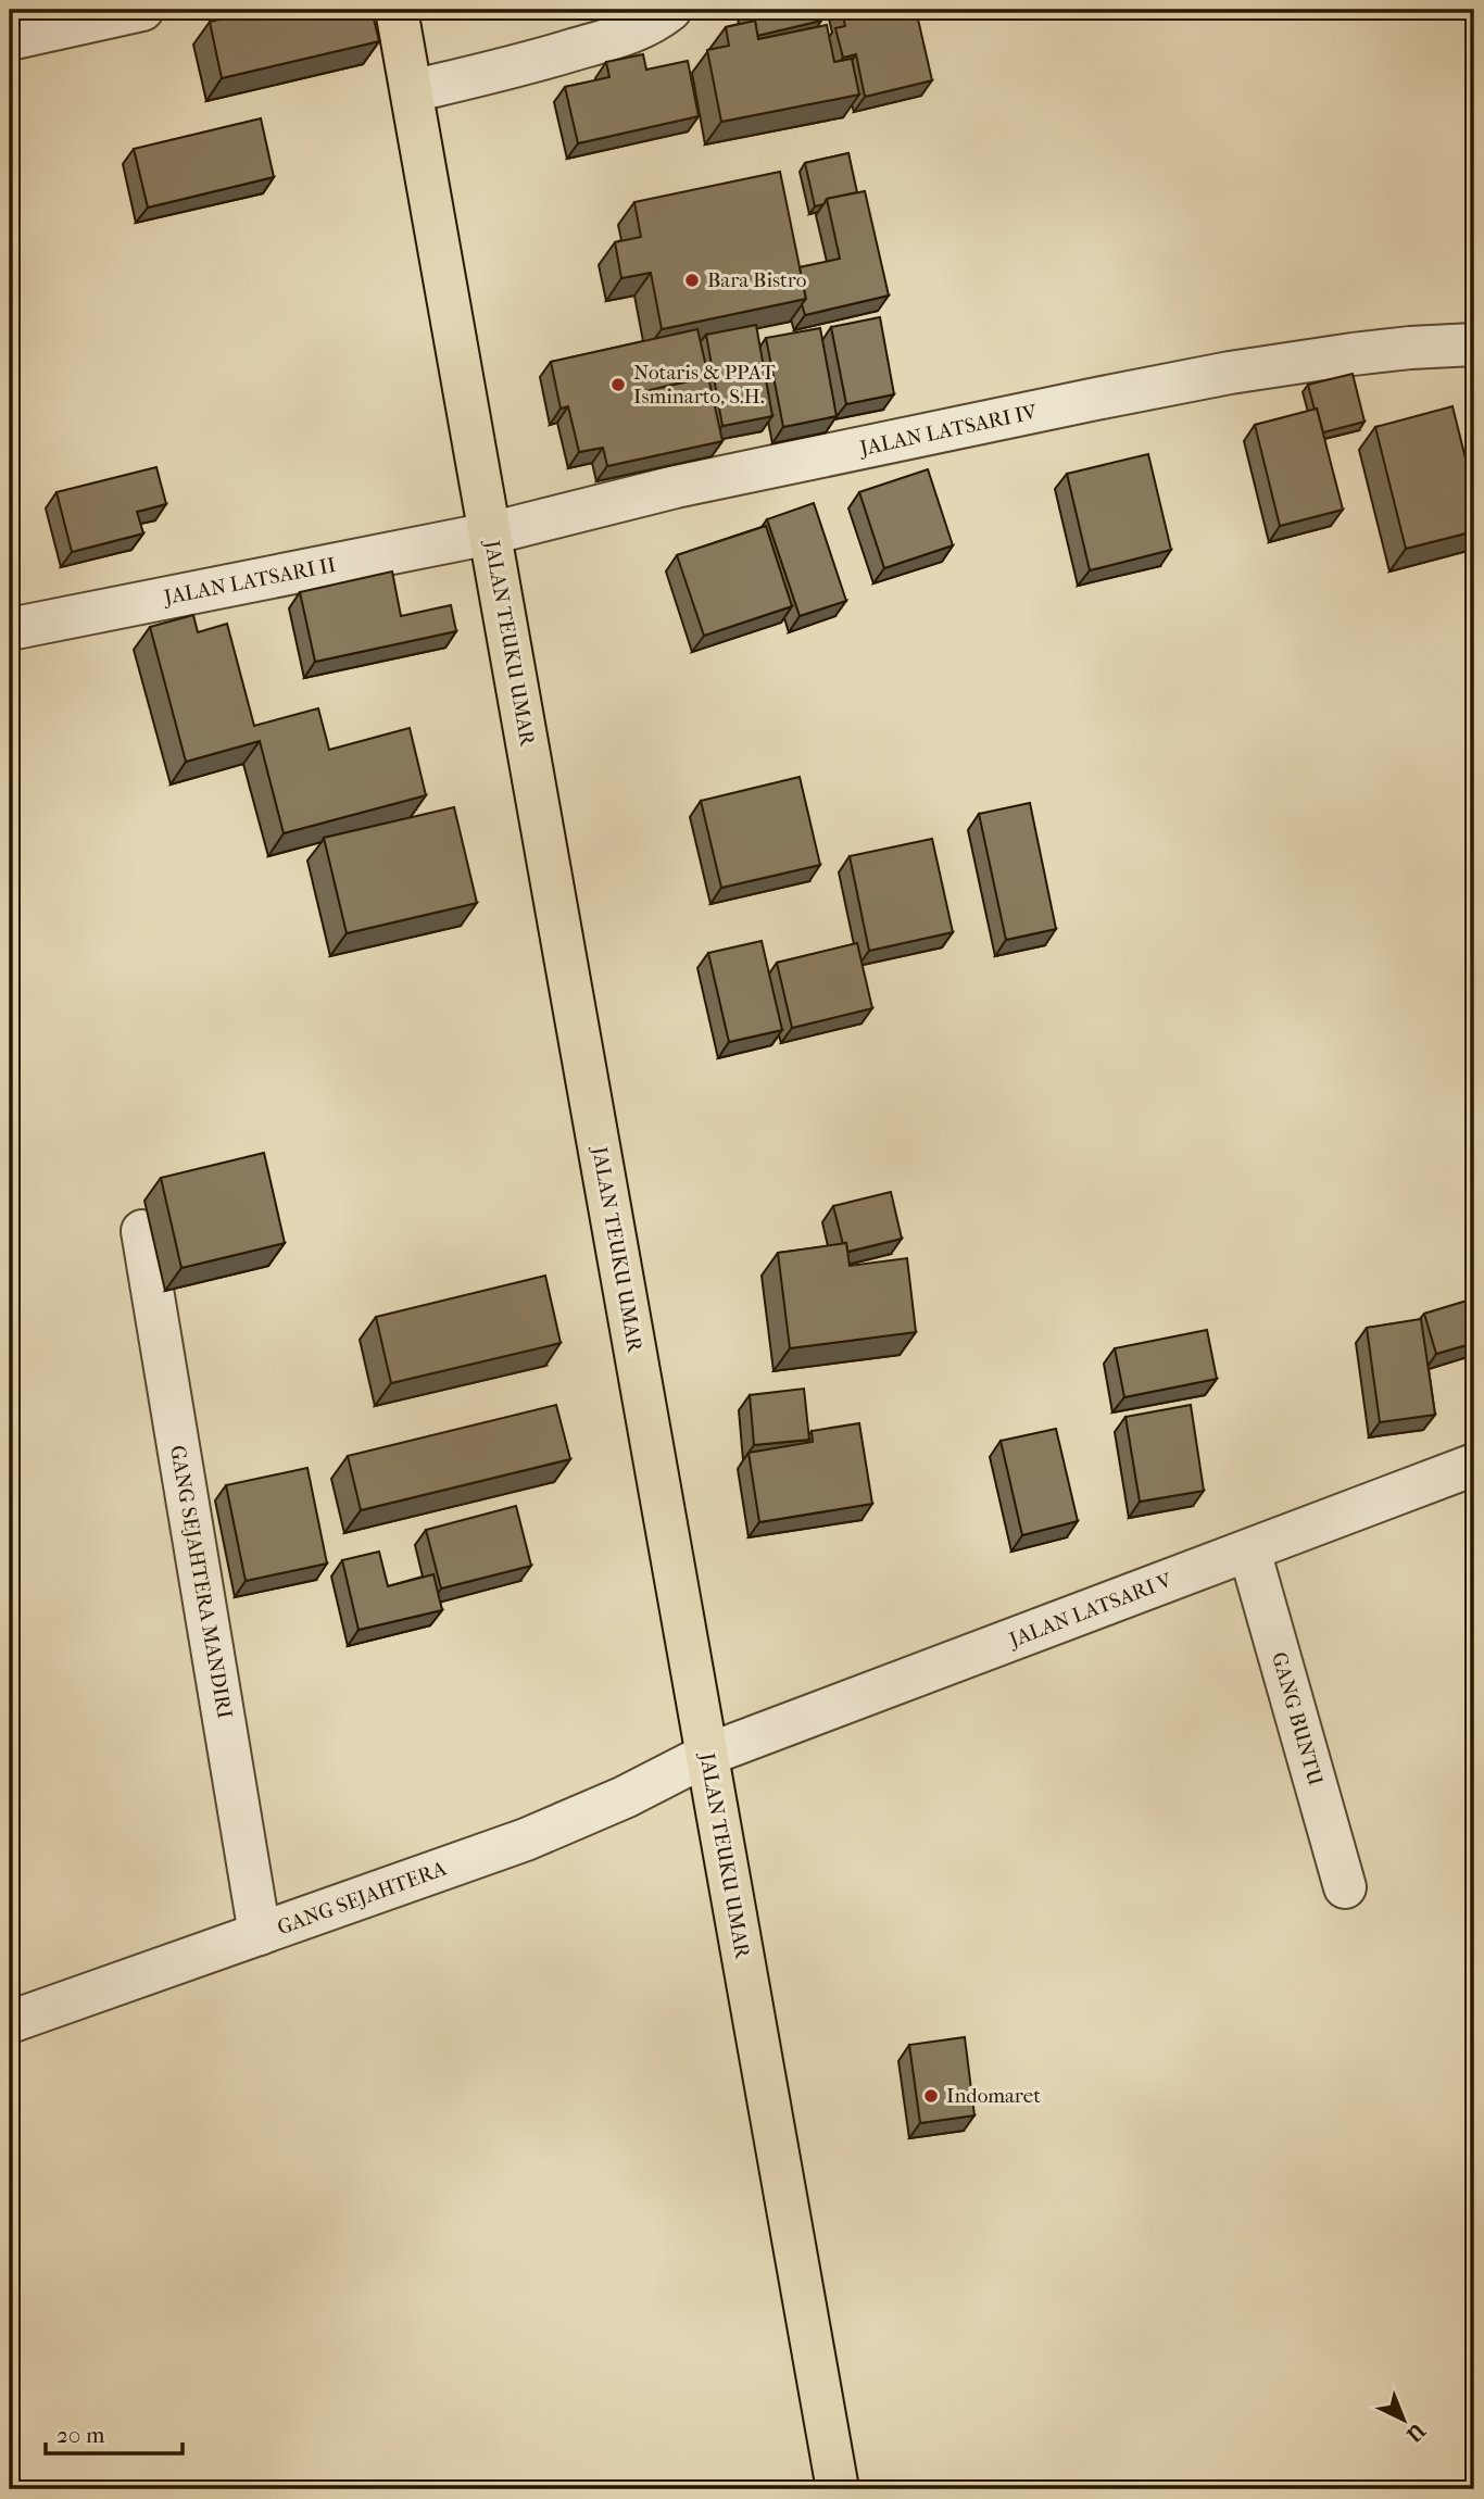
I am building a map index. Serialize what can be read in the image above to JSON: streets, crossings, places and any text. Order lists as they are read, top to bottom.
{
  "streets": {
    "highway": ["JALAN TEUKU UMAR"],
    "street": [
      "JALAN LATSARI IV",
      "JALAN LATSARI II",
      "GANG SEJAHTERA MANDIRI",
      "JALAN LATSARI V",
      "GANG BUNTU",
      "GANG SEJAHTERA"
    ]
  },
  "crossings": [
    ["JALAN LATSARI IV", "JALAN LATSARI II"],
    ["JALAN LATSARI IV", "JALAN TEUKU UMAR"],
    ["JALAN LATSARI II", "JALAN TEUKU UMAR"],
    ["JALAN TEUKU UMAR", "JALAN LATSARI V"],
    ["JALAN TEUKU UMAR", "GANG SEJAHTERA"],
    ["GANG SEJAHTERA MANDIRI", "GANG SEJAHTERA"],
    ["JALAN LATSARI V", "GANG BUNTU"],
    ["JALAN LATSARI V", "GANG SEJAHTERA"]
  ],
  "places": ["Bara Bistro", "Notaris & PPAT Isminarto, S.H.", "Indomaret"],
  "scale_bar": "20 m",
  "north": "bottom right"
}
